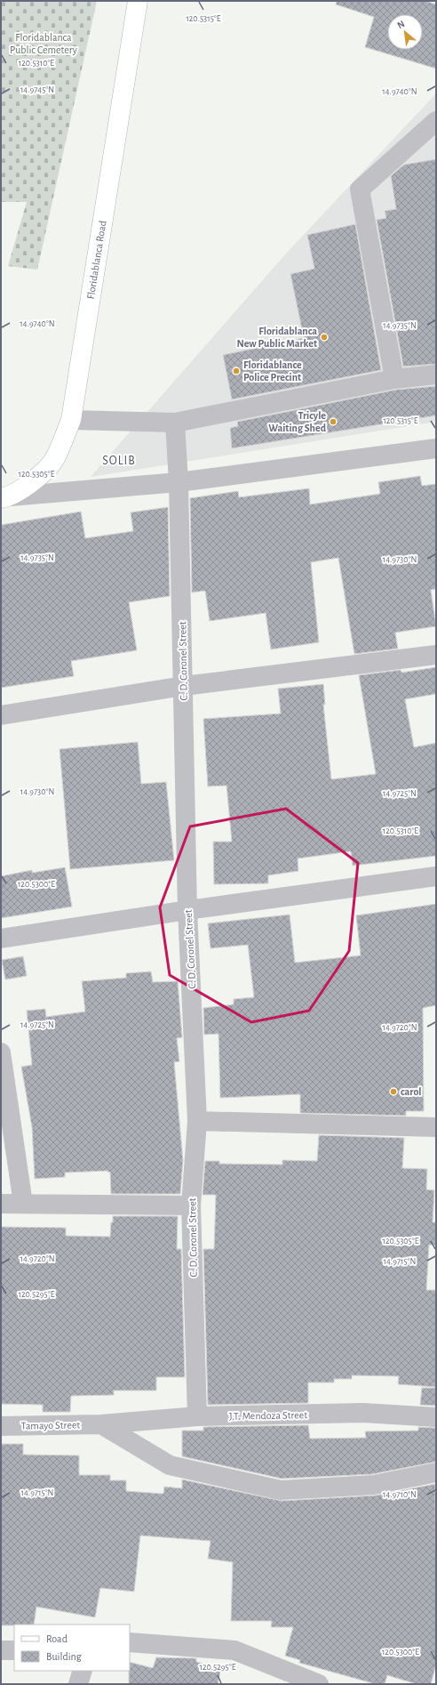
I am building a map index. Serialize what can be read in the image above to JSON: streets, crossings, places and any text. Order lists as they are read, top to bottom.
{
  "streets": {
    "main road": ["Floridablanca Road"],
    "street": ["C. D. Coronel Street", "J.T. Mendoza Street", "Tamayo Street"]
  },
  "crossings": [
    ["C. D. Coronel Street", "J.T. Mendoza Street"],
    ["J.T. Mendoza Street", "Tamayo Street"]
  ],
  "districts": ["SOLIB"],
  "parks": ["Floridablanca Public Cemetery"],
  "places": [
    "Floridablanca New Public Market",
    "Floridablance Police Precint",
    "Tricyle Waiting Shed",
    "carol"
  ],
  "legend": ["Road", "Building"],
  "north": "top left",
  "coordinates": [
    "120.5315°E",
    "120.5310°E",
    "14.9745°N",
    "14.9740°N",
    "14.9735°N",
    "120.5305°E",
    "14.9730°N",
    "14.9725°N",
    "120.5300°E",
    "14.9720°N",
    "14.9715°N",
    "120.5295°E",
    "14.9710°N"
  ]
}
